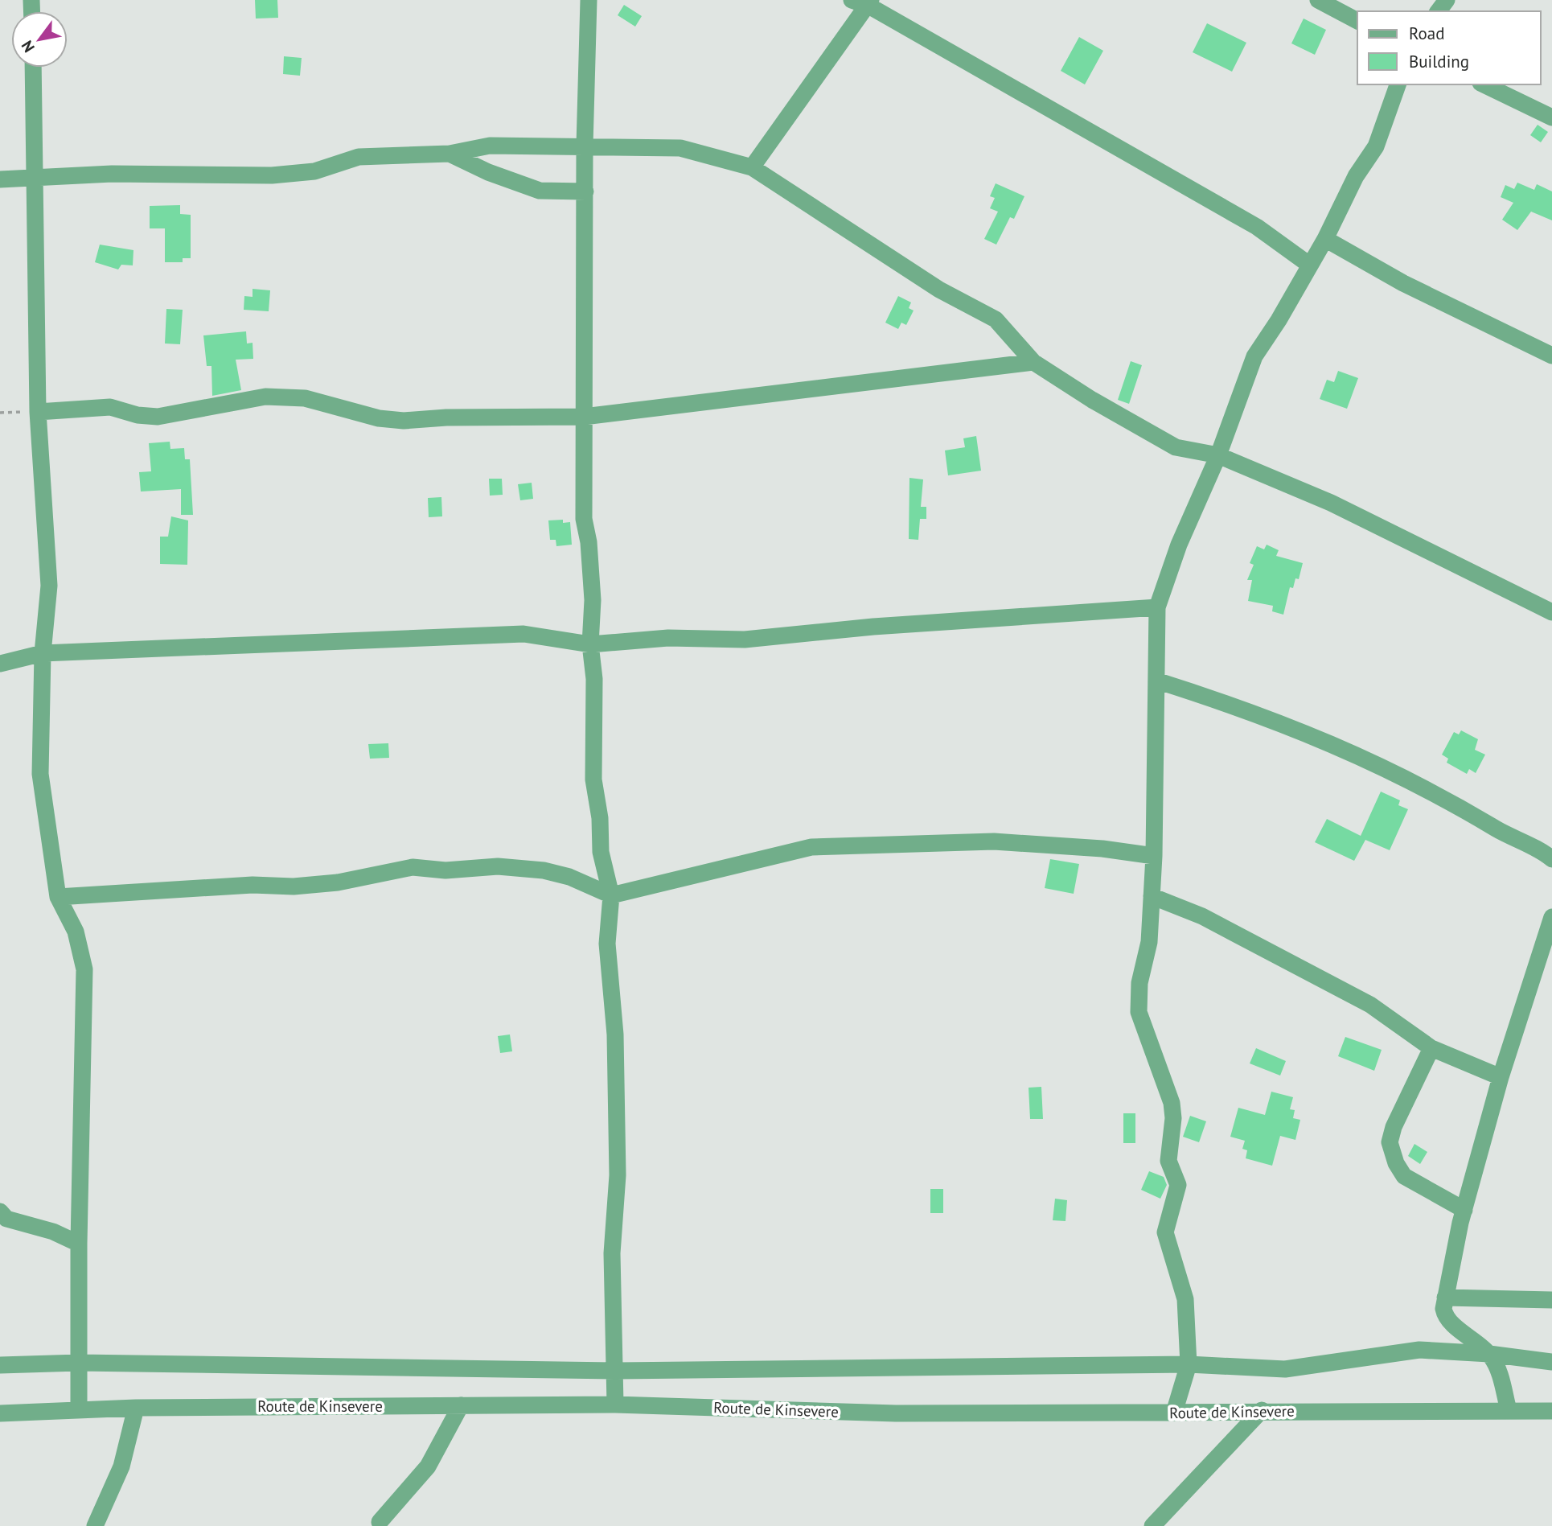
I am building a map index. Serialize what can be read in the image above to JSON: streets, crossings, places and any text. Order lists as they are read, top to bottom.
{
  "streets": {
    "street": ["Route de Kinsevere"]
  },
  "legend": ["Road", "Building"],
  "north": "bottom left"
}
